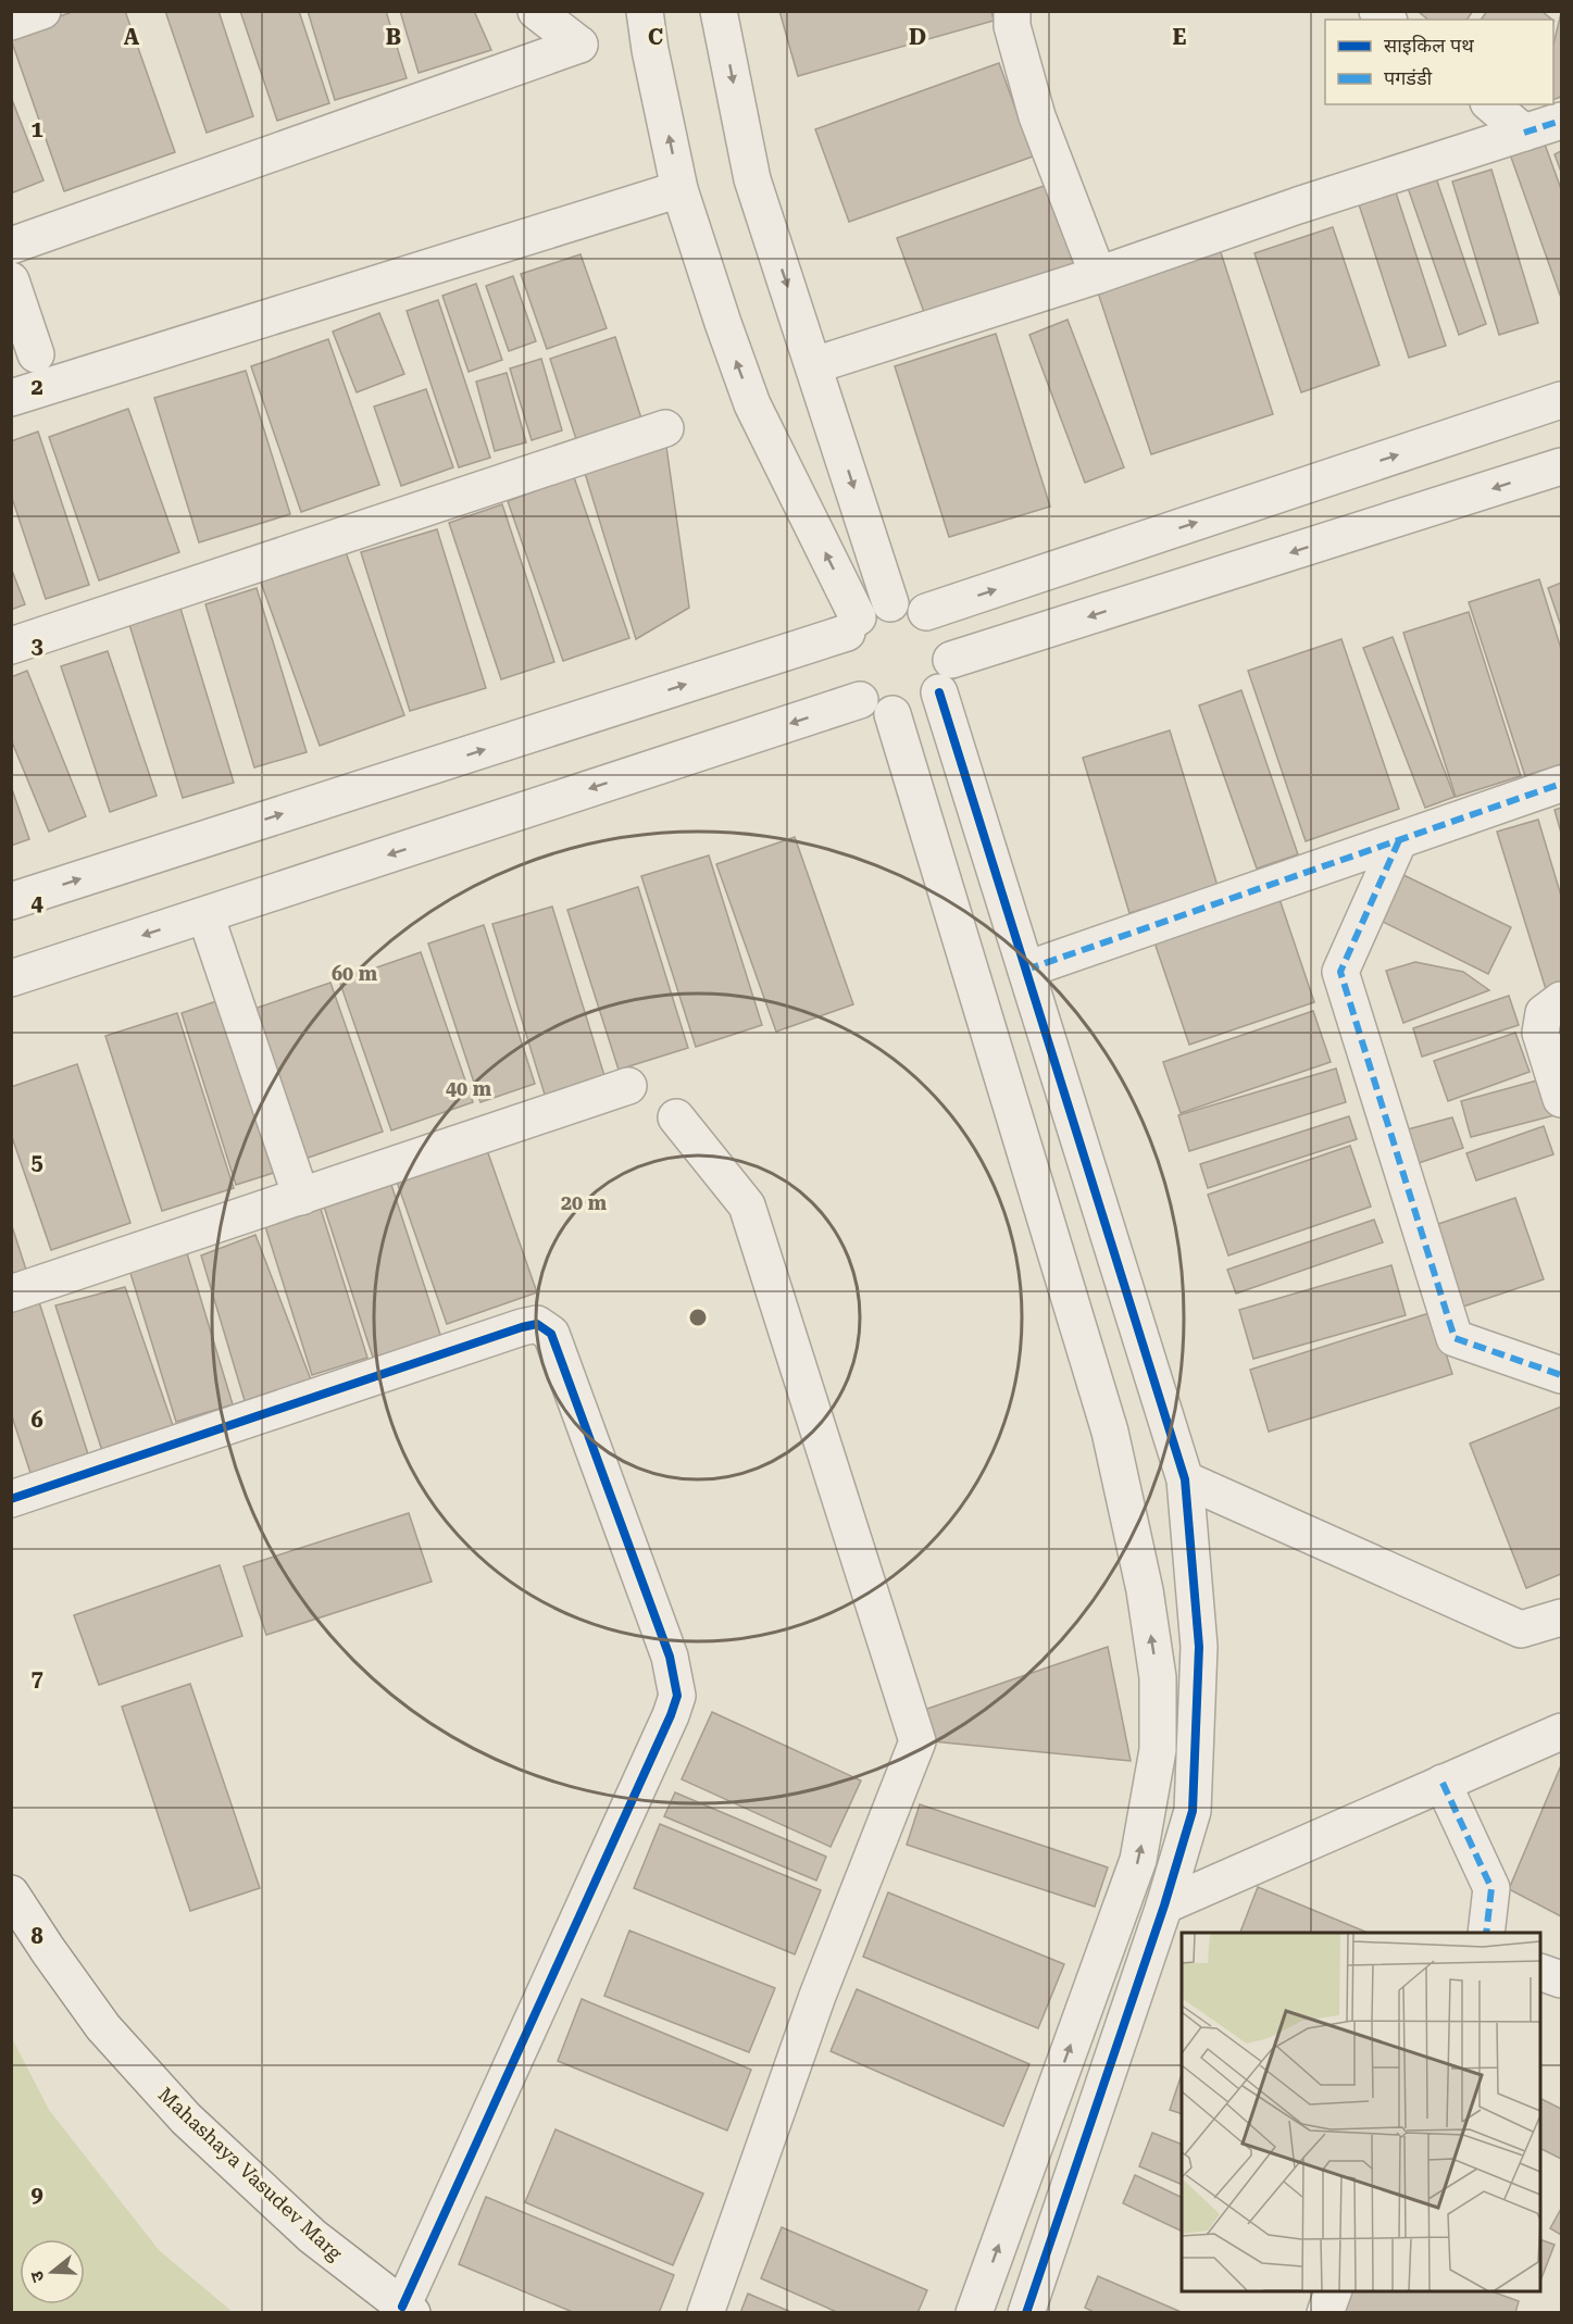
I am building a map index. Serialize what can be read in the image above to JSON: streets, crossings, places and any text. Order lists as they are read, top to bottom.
{
  "streets": {
    "street": ["Mahashaya Vasudev Marg"]
  },
  "legend": ["साइकिल पथ", "पगडंडी"],
  "north": "left",
  "grid": {
    "columns": [
      "A",
      "B",
      "C",
      "D",
      "E"
    ],
    "rows": [
      "1",
      "2",
      "3",
      "4",
      "5",
      "6",
      "7",
      "8",
      "9"
    ]
  },
  "rings": ["60 m", "40 m", "20 m"]
}
